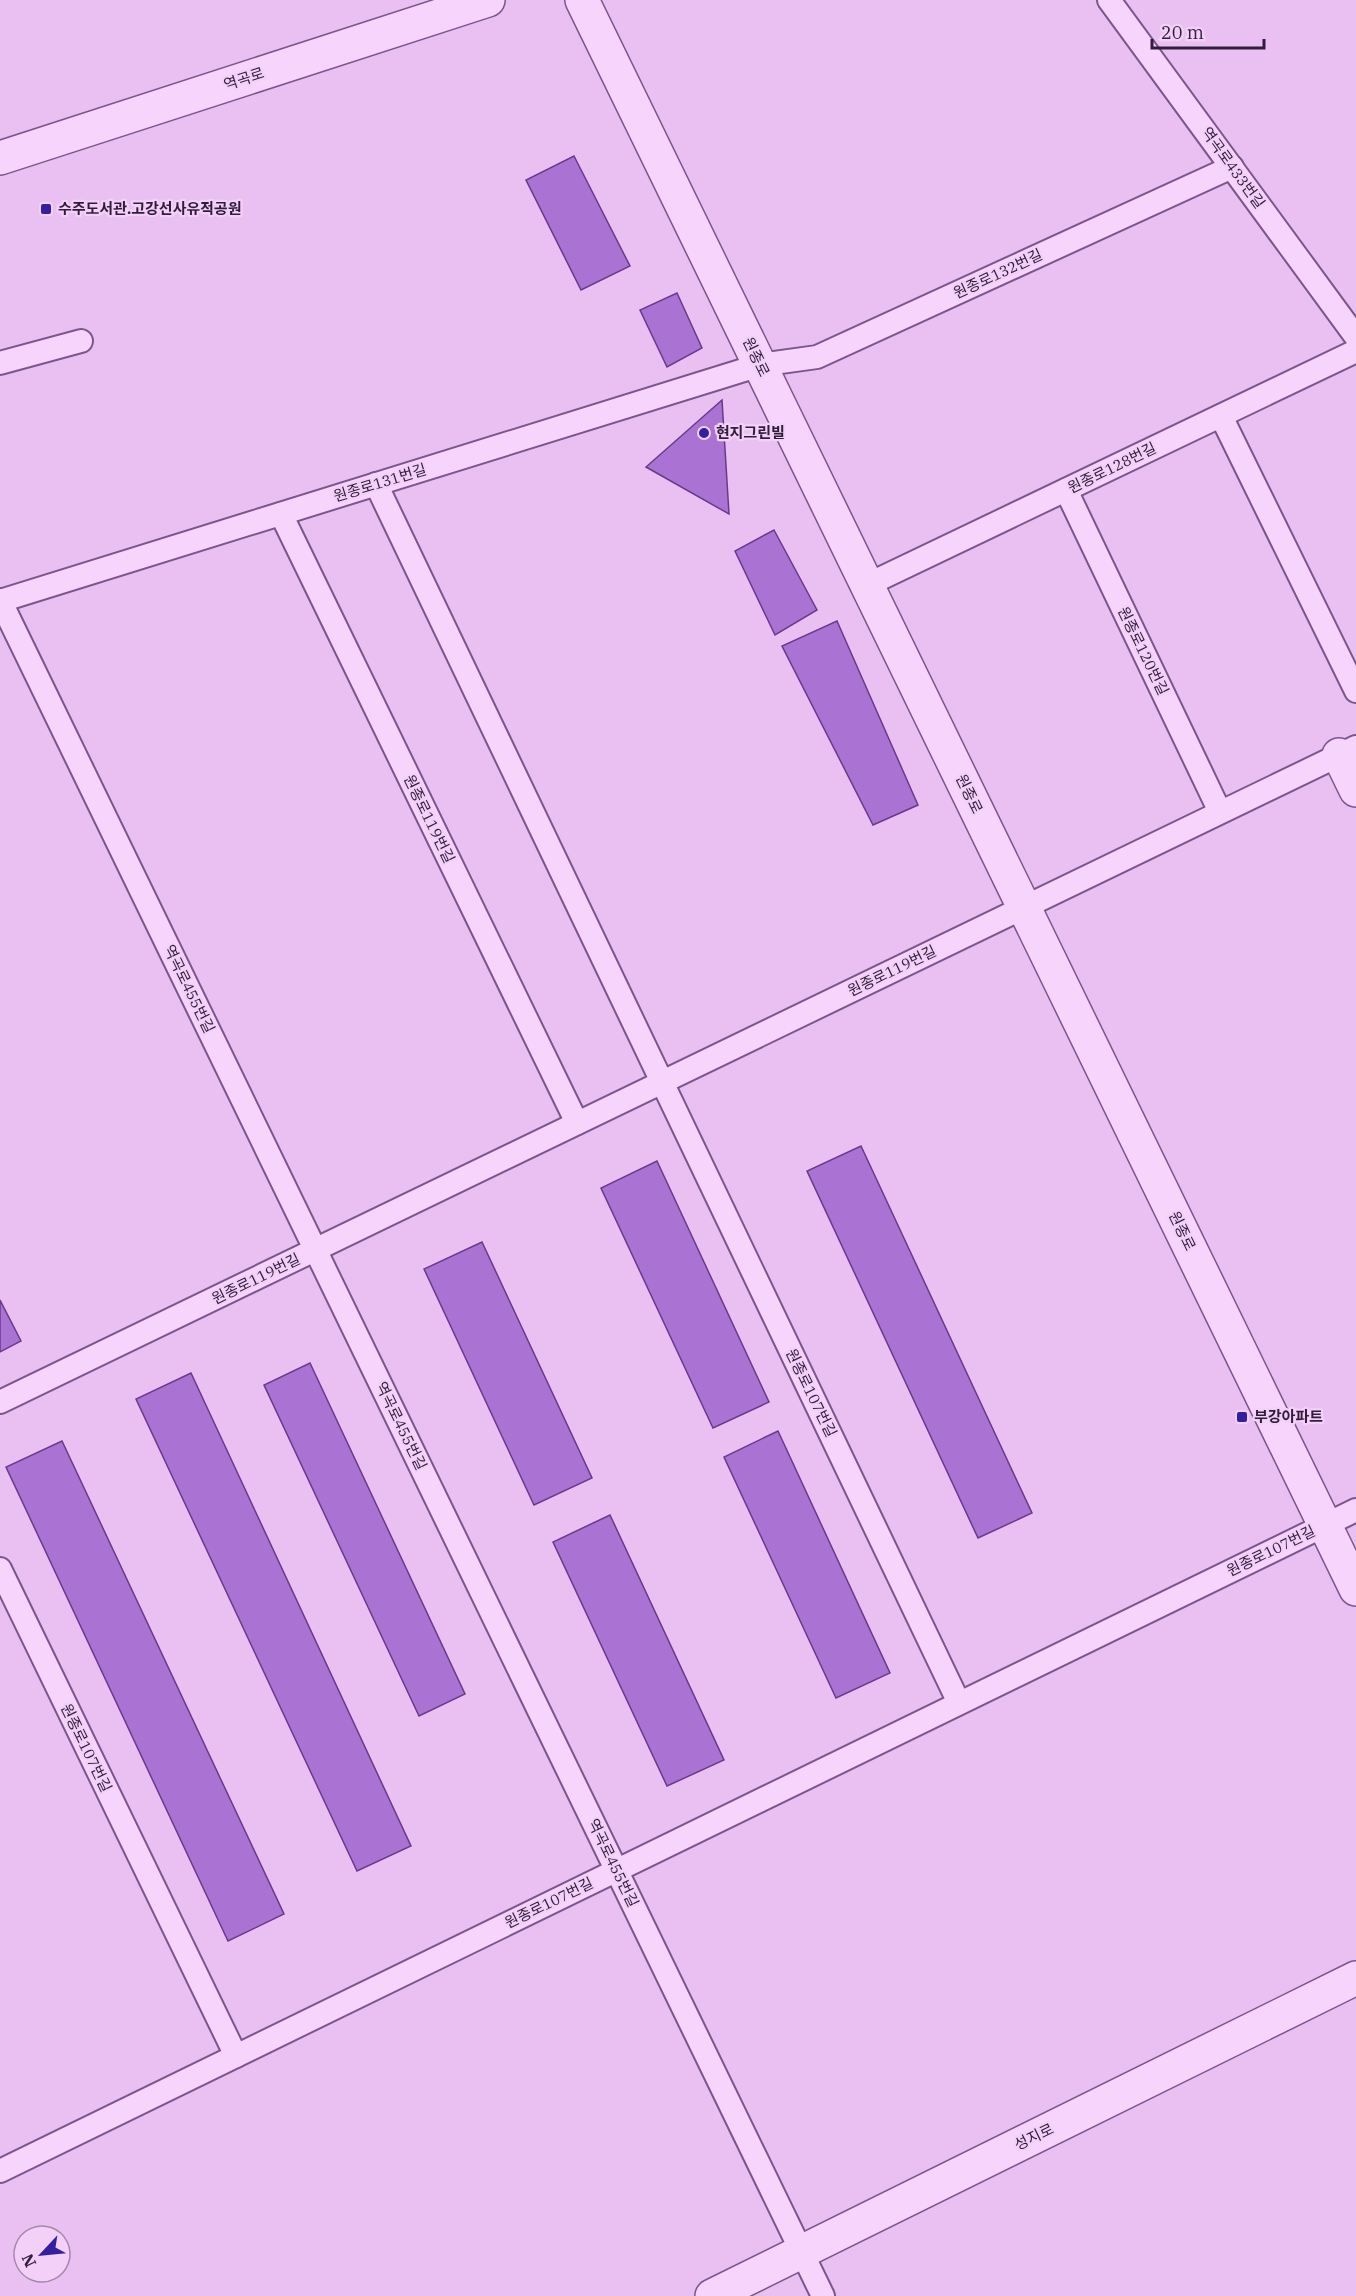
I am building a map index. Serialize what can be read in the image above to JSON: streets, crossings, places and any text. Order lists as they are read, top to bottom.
{
  "streets": {
    "street": ["역곡로", "원종로", "성지로"],
    "lane": [
      "역곡로433번길",
      "원종로132번길",
      "원종로128번길",
      "원종로131번길",
      "원종로120번길",
      "원종로119번길",
      "역곡로455번길",
      "원종로107번길"
    ]
  },
  "crossings": [
    ["역곡로433번길", "원종로132번길"],
    ["원종로132번길", "원종로"],
    ["원종로132번길", "원종로131번길"],
    ["원종로", "원종로128번길"],
    ["원종로", "원종로131번길"],
    ["원종로", "원종로119번길"],
    ["원종로", "원종로107번길"],
    ["원종로128번길", "원종로120번길"],
    ["원종로131번길", "원종로119번길"],
    ["원종로131번길", "역곡로455번길"],
    ["원종로119번길", "역곡로455번길"],
    ["원종로119번길", "원종로107번길"],
    ["역곡로455번길", "원종로107번길"],
    ["역곡로455번길", "성지로"]
  ],
  "places": {
    "transit": ["수주도서관.고강선사유적공원", "부강아파트"],
    "other": ["현지그린빌"]
  },
  "scale_bar": "20 m",
  "north": "bottom left"
}
